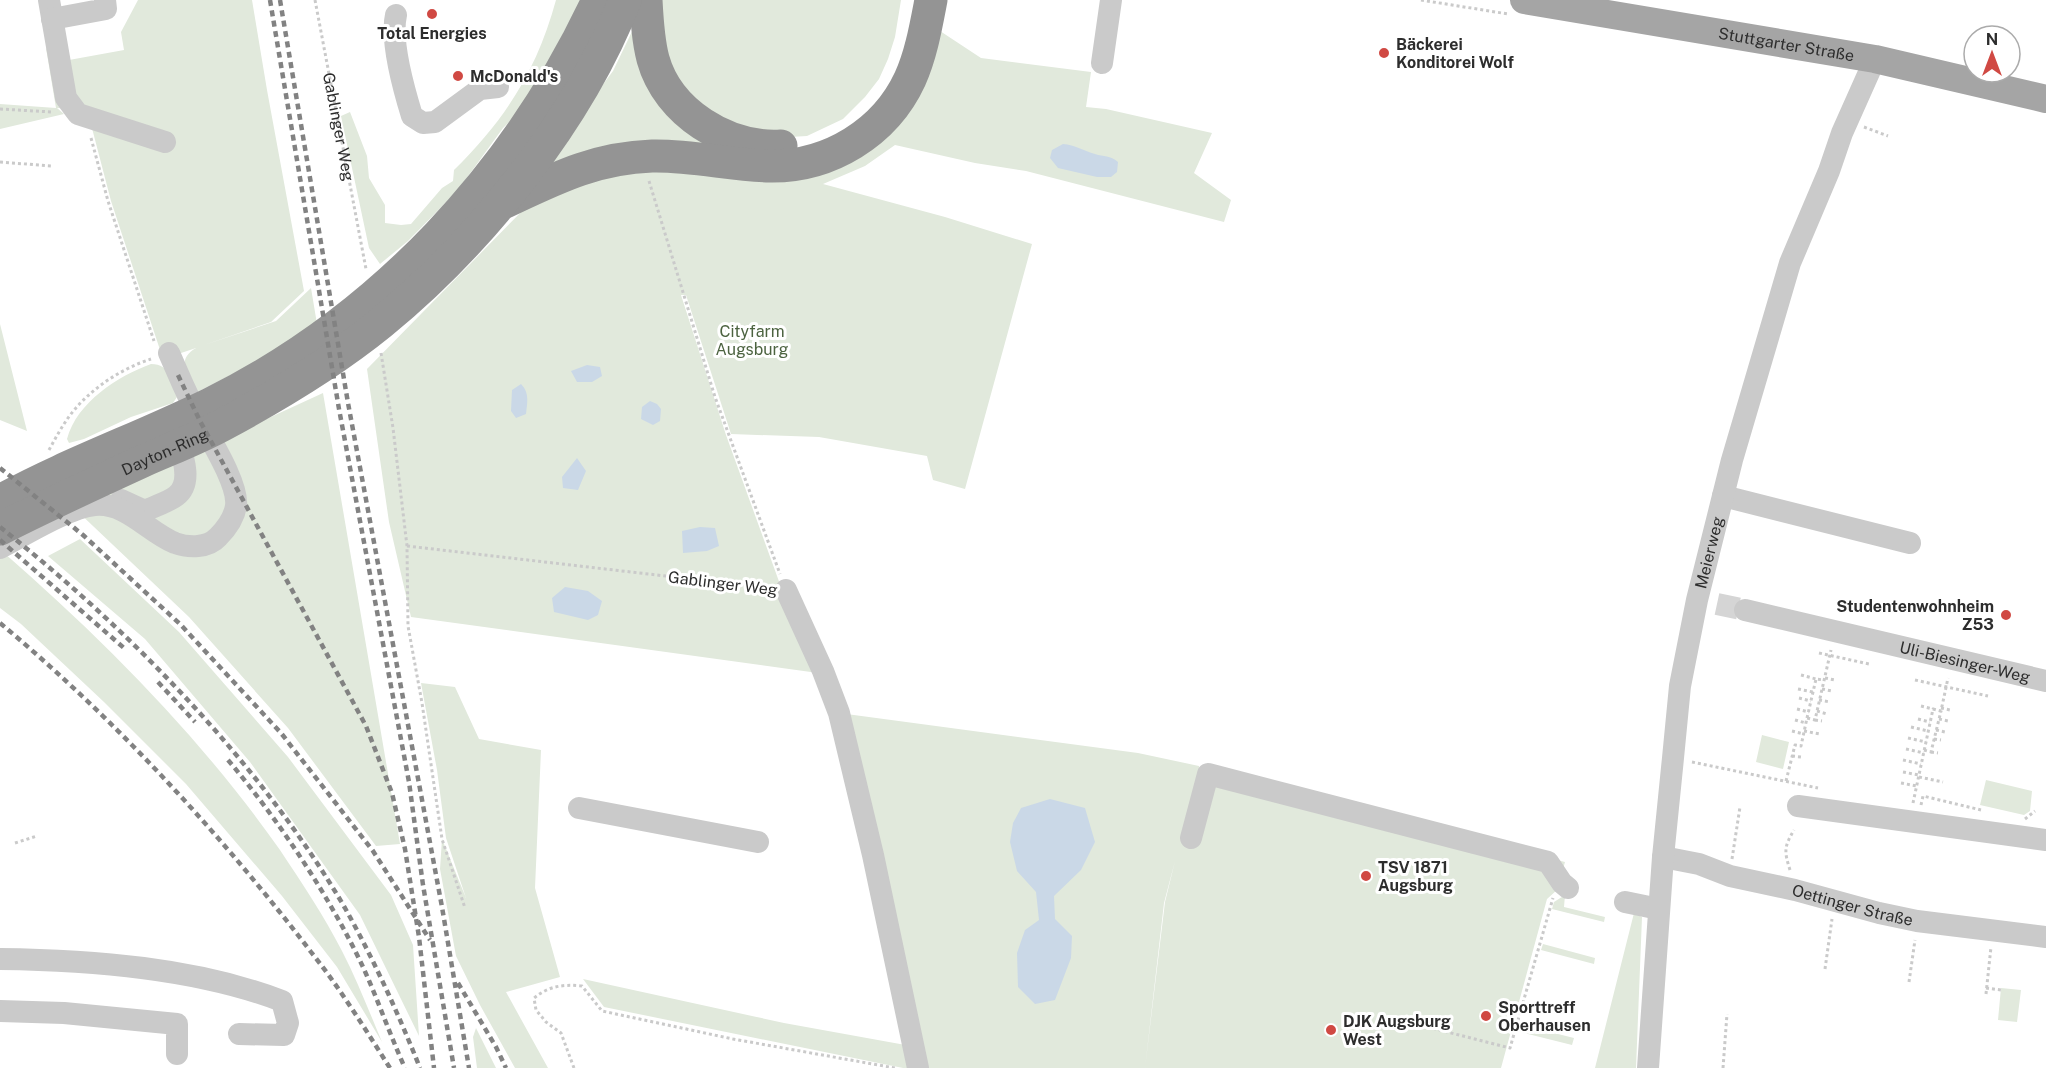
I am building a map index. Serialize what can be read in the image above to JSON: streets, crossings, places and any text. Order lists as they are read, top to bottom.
{
  "streets": {
    "highway": ["Dayton-Ring"],
    "main road": ["Stuttgarter Straße"],
    "street": [
      "Gablinger Weg",
      "Meierweg",
      "Uli-Biesinger-Weg",
      "Oettinger Straße"
    ]
  },
  "crossings": [
    ["Stuttgarter Straße", "Meierweg"],
    ["Meierweg", "Oettinger Straße"]
  ],
  "parks": ["Cityfarm Augsburg"],
  "places": [
    "Total Energies",
    "Bäckerei Konditorei Wolf",
    "McDonald's",
    "Studentenwohnheim Z53",
    "TSV 1871 Augsburg",
    "Sporttreff Oberhausen",
    "DJK Augsburg West"
  ],
  "north": "top"
}
